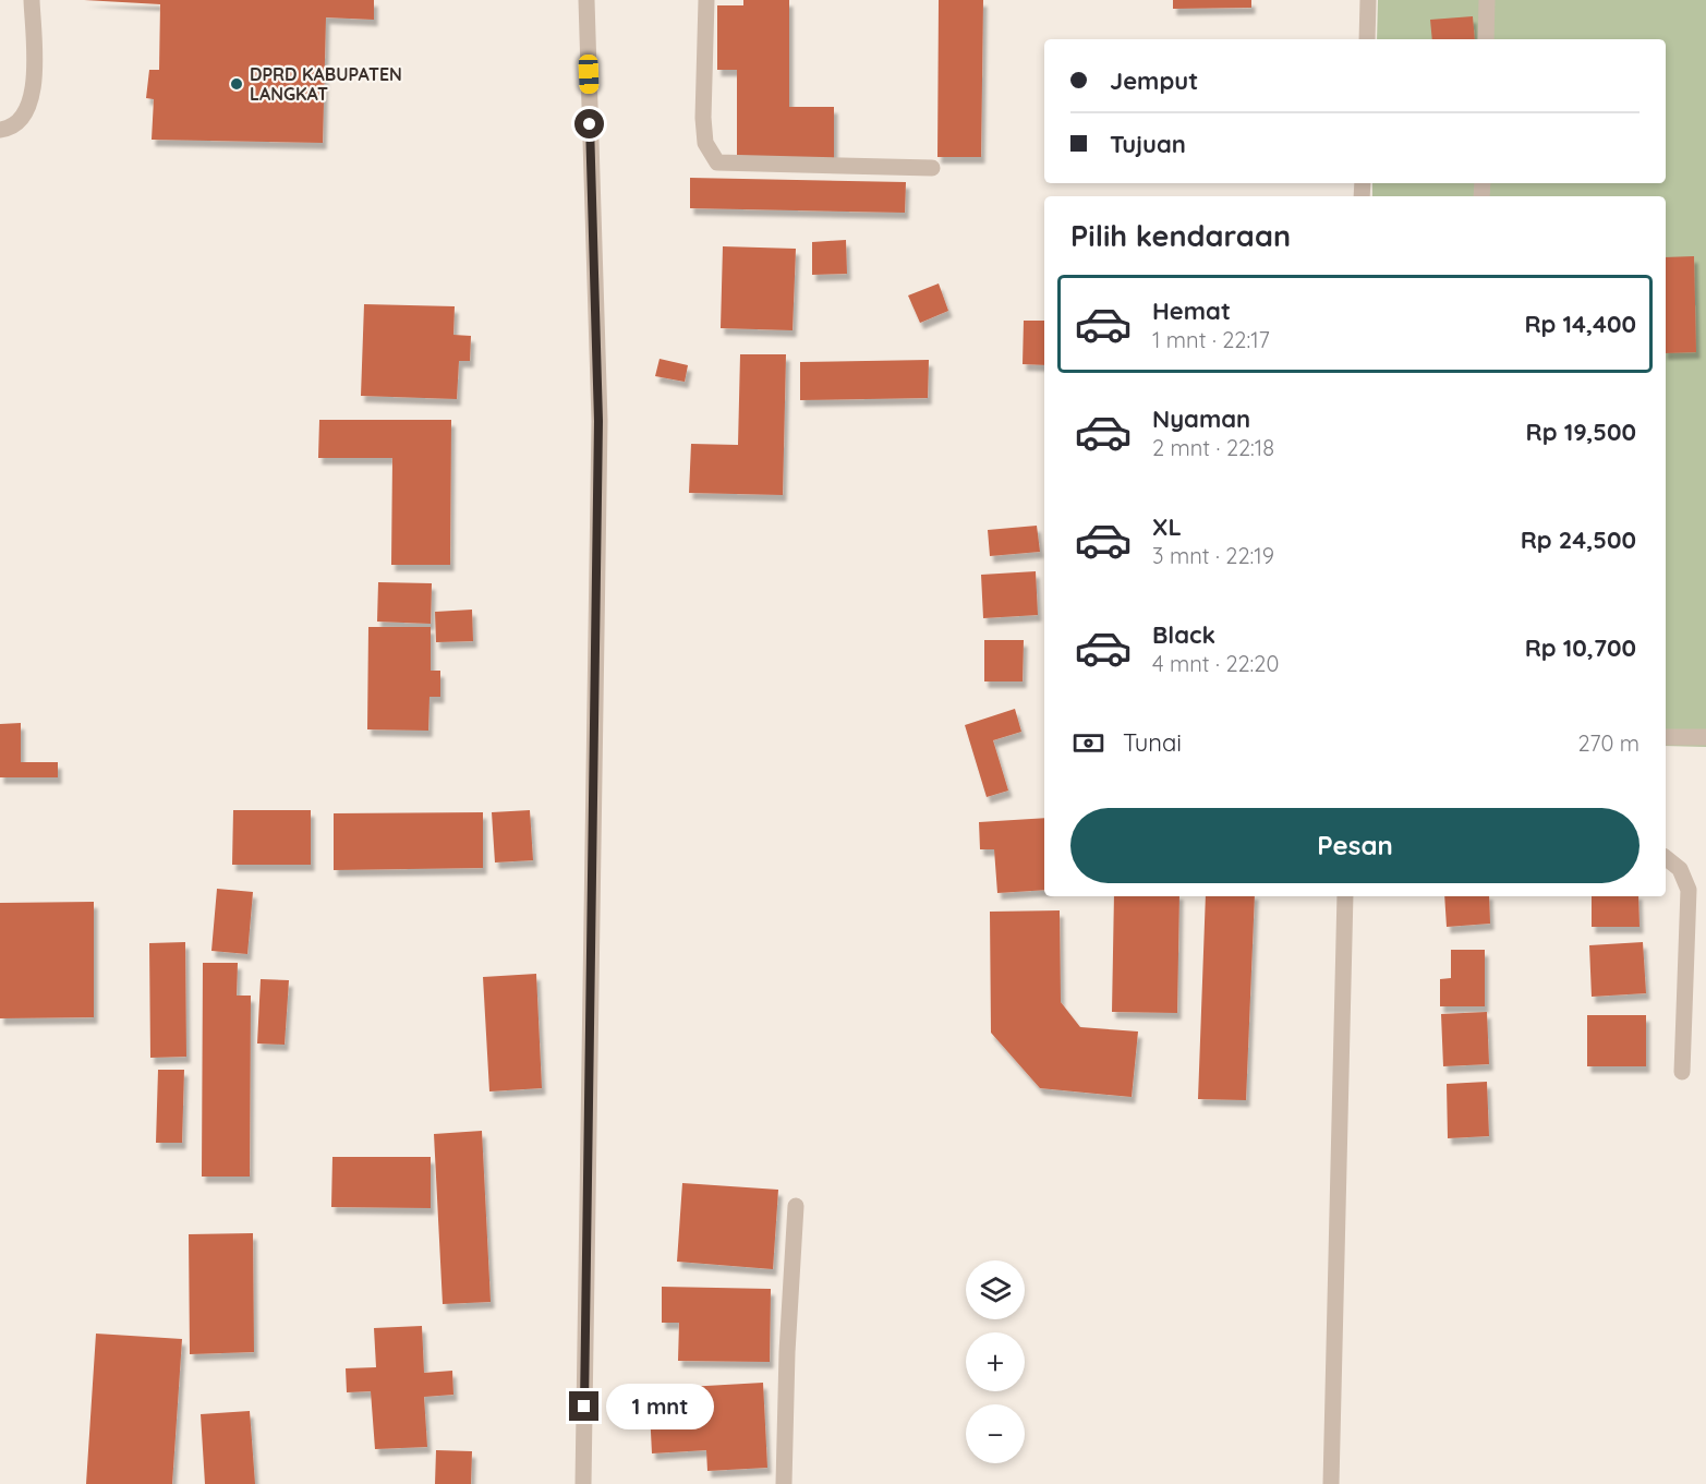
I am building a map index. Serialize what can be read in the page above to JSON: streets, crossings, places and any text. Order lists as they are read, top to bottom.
{
  "places": ["DPRD KABUPATEN LANGKAT"],
  "page": {
    "banner": ["Jemput", "Tujuan"],
    "heading": "Pilih kendaraan",
    "list": [
      {
        "name": "Hemat",
        "note": "1 mnt · 22:17",
        "value": "Rp 14,400"
      },
      {
        "name": "Nyaman",
        "note": "2 mnt · 22:18",
        "value": "Rp 19,500"
      },
      {
        "name": "XL",
        "note": "3 mnt · 22:19",
        "value": "Rp 24,500"
      },
      {
        "name": "Black",
        "note": "4 mnt · 22:20",
        "value": "Rp 10,700"
      }
    ],
    "pay": ["Tunai", "270 m"],
    "buttons": "Pesan",
    "map_buttons": ["+", "−"],
    "bubble": "1 mnt"
  }
}
